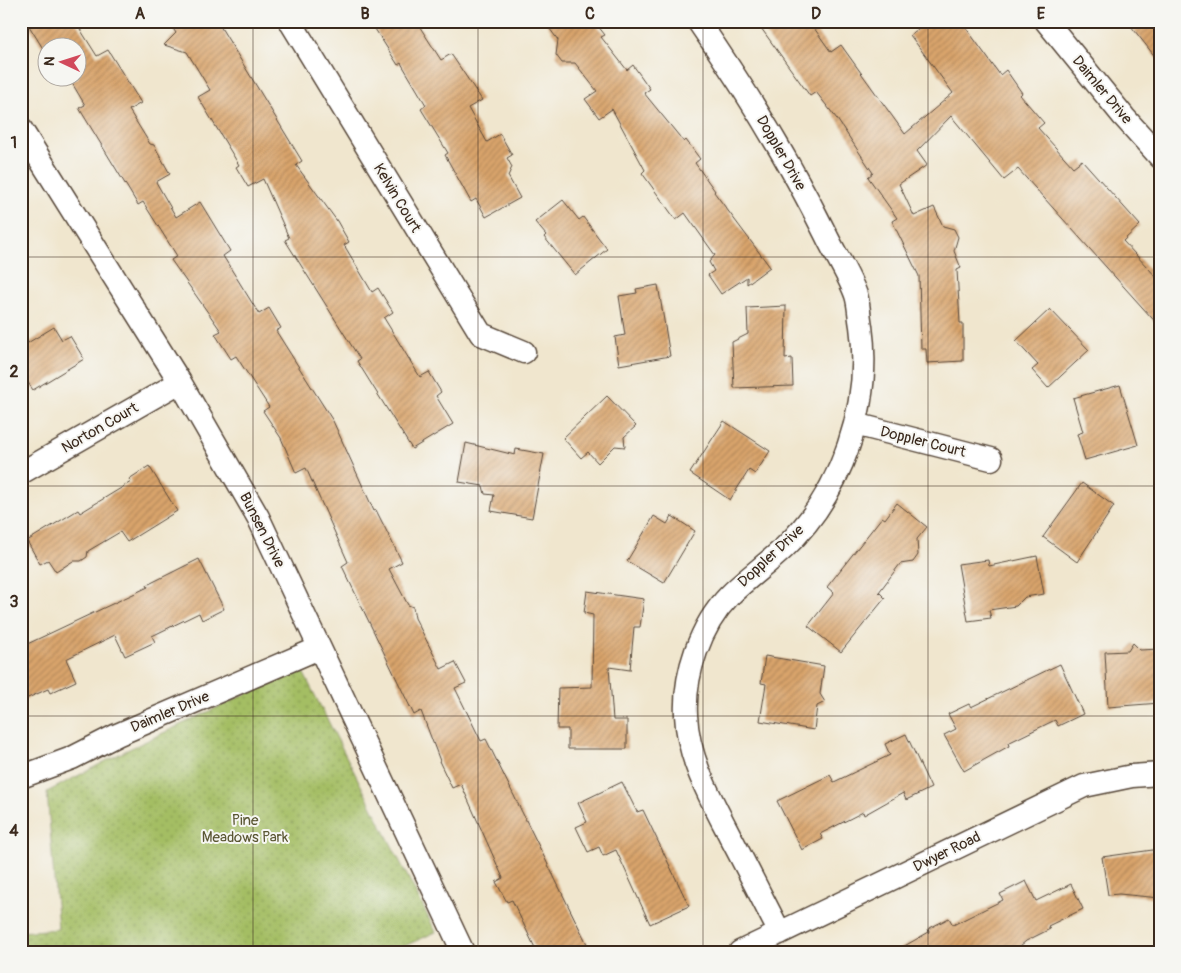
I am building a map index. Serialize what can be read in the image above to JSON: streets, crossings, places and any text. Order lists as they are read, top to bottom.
{
  "streets": {
    "street": [
      "Daimler Drive",
      "Doppler Drive",
      "Kelvin Court",
      "Norton Court",
      "Doppler Court",
      "Bunsen Drive",
      "Dwyer Road"
    ]
  },
  "crossings": [
    ["Daimler Drive", "Bunsen Drive"],
    ["Doppler Drive", "Doppler Court"],
    ["Doppler Drive", "Dwyer Road"],
    ["Norton Court", "Bunsen Drive"]
  ],
  "parks": ["Pine Meadows Park"],
  "north": "left",
  "grid": {
    "columns": [
      "A",
      "B",
      "C",
      "D",
      "E"
    ],
    "rows": [
      "1",
      "2",
      "3",
      "4"
    ]
  }
}
